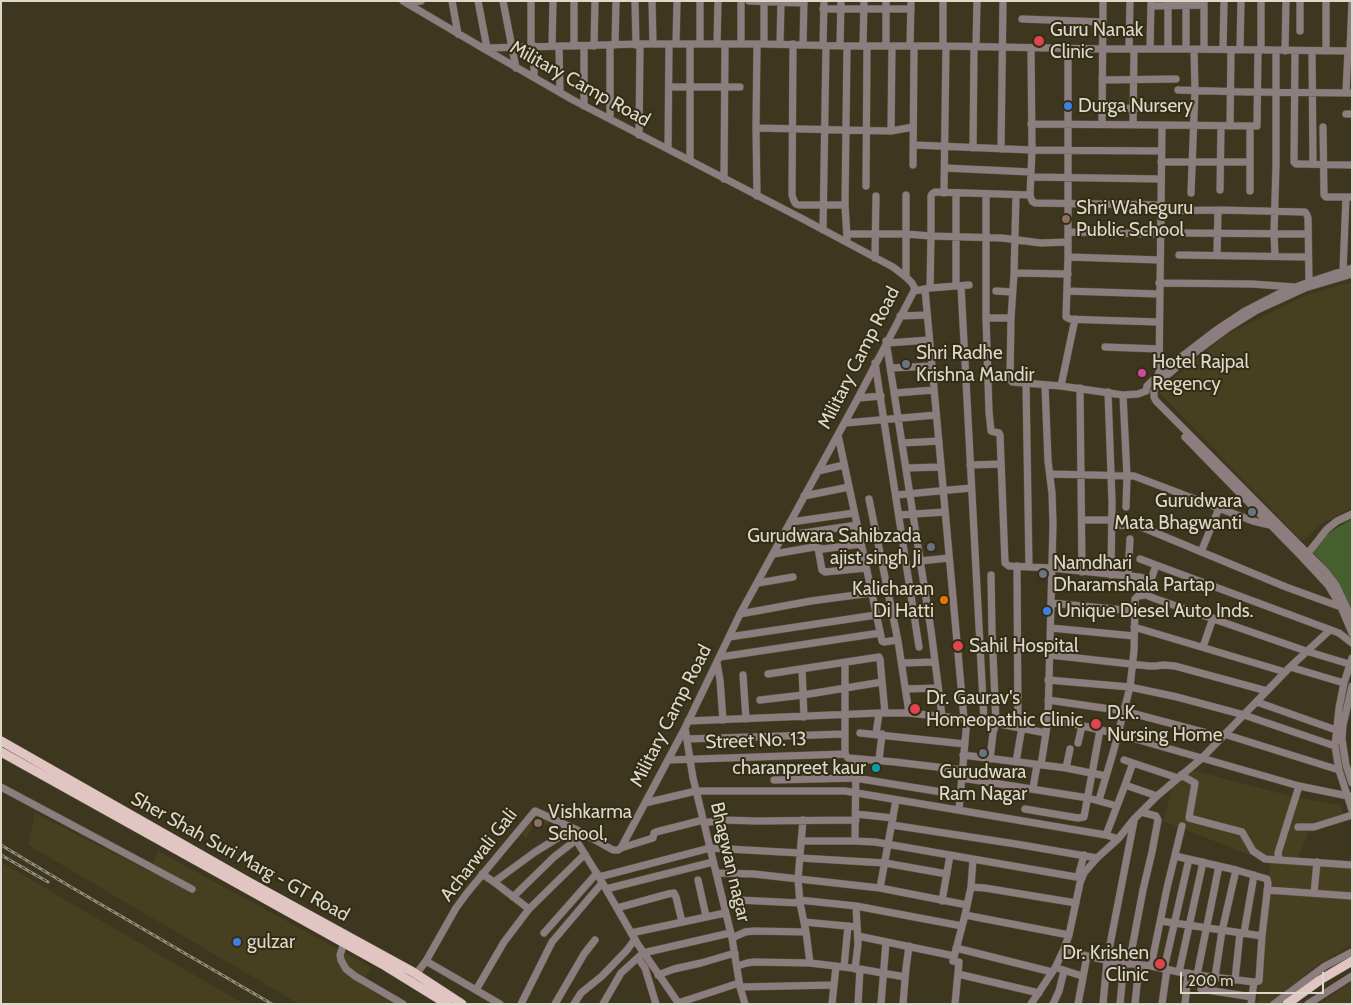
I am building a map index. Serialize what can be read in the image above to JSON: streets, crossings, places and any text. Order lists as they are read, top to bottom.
{
  "streets": {
    "main road": ["Sher Shah Suri Marg - GT Road"],
    "street": [
      "Military Camp Road",
      "Street No. 13",
      "Acharwali Gali",
      "Bhagwan nagar"
    ]
  },
  "crossings": [
    ["Military Camp Road", "Street No. 13"],
    ["Military Camp Road", "Acharwali Gali"],
    ["Military Camp Road", "Bhagwan nagar"],
    ["Street No. 13", "Bhagwan nagar"],
    ["Acharwali Gali", "Sher Shah Suri Marg - GT Road"]
  ],
  "places": [
    "Guru Nanak Clinic",
    "Durga Nursery",
    "Shri Waheguru Public School",
    "Shri Radhe Krishna Mandir",
    "Hotel Rajpal Regency",
    "Gurudwara Mata Bhagwanti",
    "Gurudwara Sahibzada ajist singh Ji",
    "Namdhari Dharamshala Partap",
    "Kalicharan Di Hatti",
    "Unique Diesel Auto Inds.",
    "Sahil Hospital",
    "Dr. Gaurav's Homeopathic Clinic",
    "D.K. Nursing Home",
    "Gurudwara Ram Nagar",
    "charanpreet kaur",
    "Vishkarma School,",
    "gulzar",
    "Dr. Krishen Clinic"
  ],
  "scale_bar": "200 m"
}
